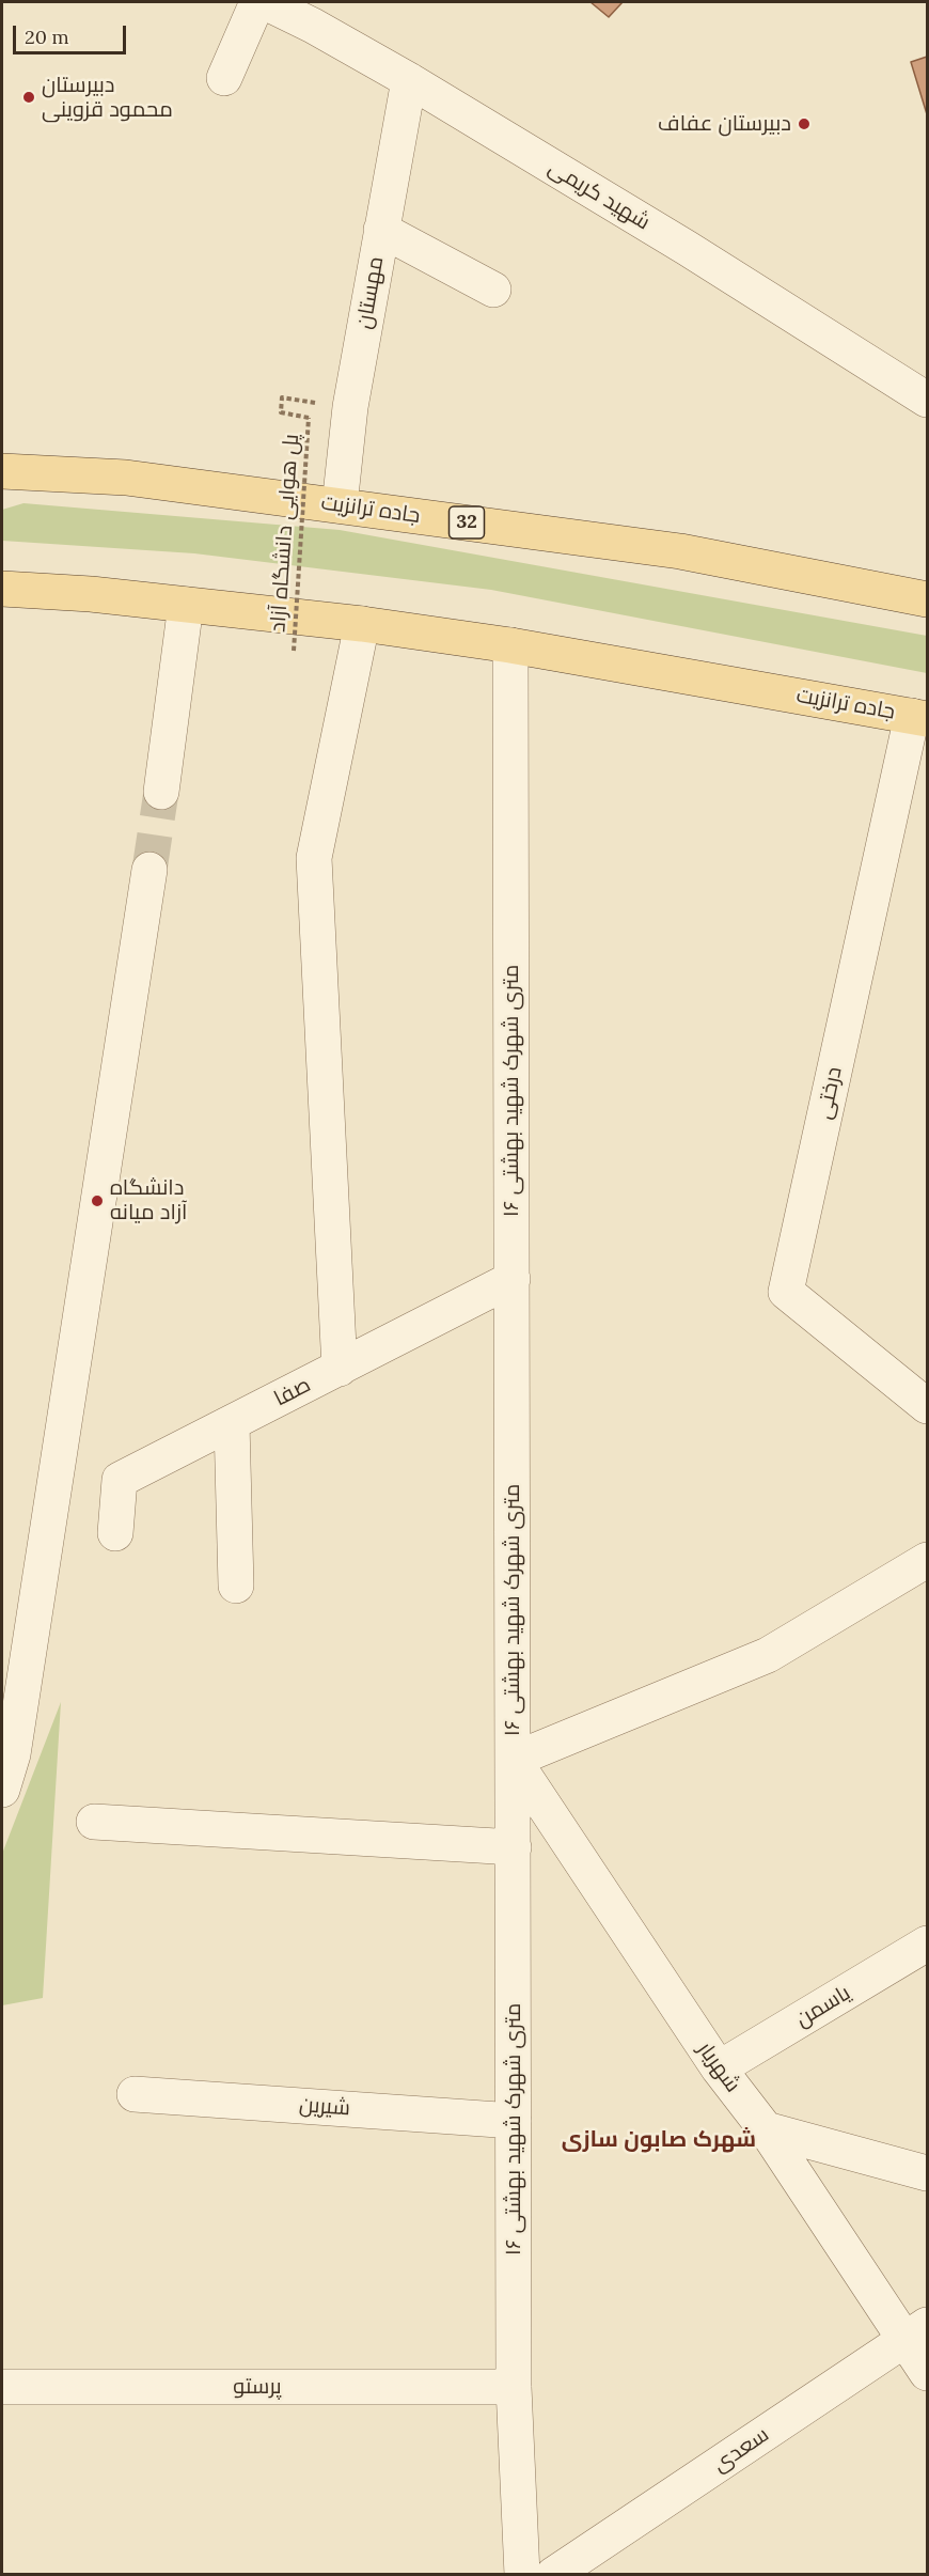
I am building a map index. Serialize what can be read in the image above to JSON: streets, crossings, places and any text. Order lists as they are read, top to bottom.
{
  "streets": {
    "main road": ["جاده ترانزیت", "32"],
    "street": [
      "شهید کریمی",
      "مهستان",
      "۱۶ متری شهرک شهيد بهشتی",
      "درختی",
      "صفا",
      "یاسمن",
      "شهریار",
      "شیرین",
      "پرستو",
      "سعدی"
    ],
    "path": ["پل هوایی دانشگاه آزاد"]
  },
  "crossings": [
    ["شهید کریمی", "مهستان"],
    ["مهستان", "جاده ترانزیت"],
    ["مهستان", "پل هوایی دانشگاه آزاد"],
    ["جاده ترانزیت", "۱۶ متری شهرک شهيد بهشتی"],
    ["جاده ترانزیت", "درختی"],
    ["۱۶ متری شهرک شهيد بهشتی", "صفا"],
    ["۱۶ متری شهرک شهيد بهشتی", "شهریار"],
    ["۱۶ متری شهرک شهيد بهشتی", "شیرین"],
    ["۱۶ متری شهرک شهيد بهشتی", "پرستو"],
    ["یاسمن", "شهریار"],
    ["شهریار", "سعدی"]
  ],
  "districts": ["شهرک صابون سازی"],
  "places": ["دبیرستان محمود قزوینی", "دبیرستان عفاف", "دانشگاه آزاد میانه"],
  "scale_bar": "20 m"
}
